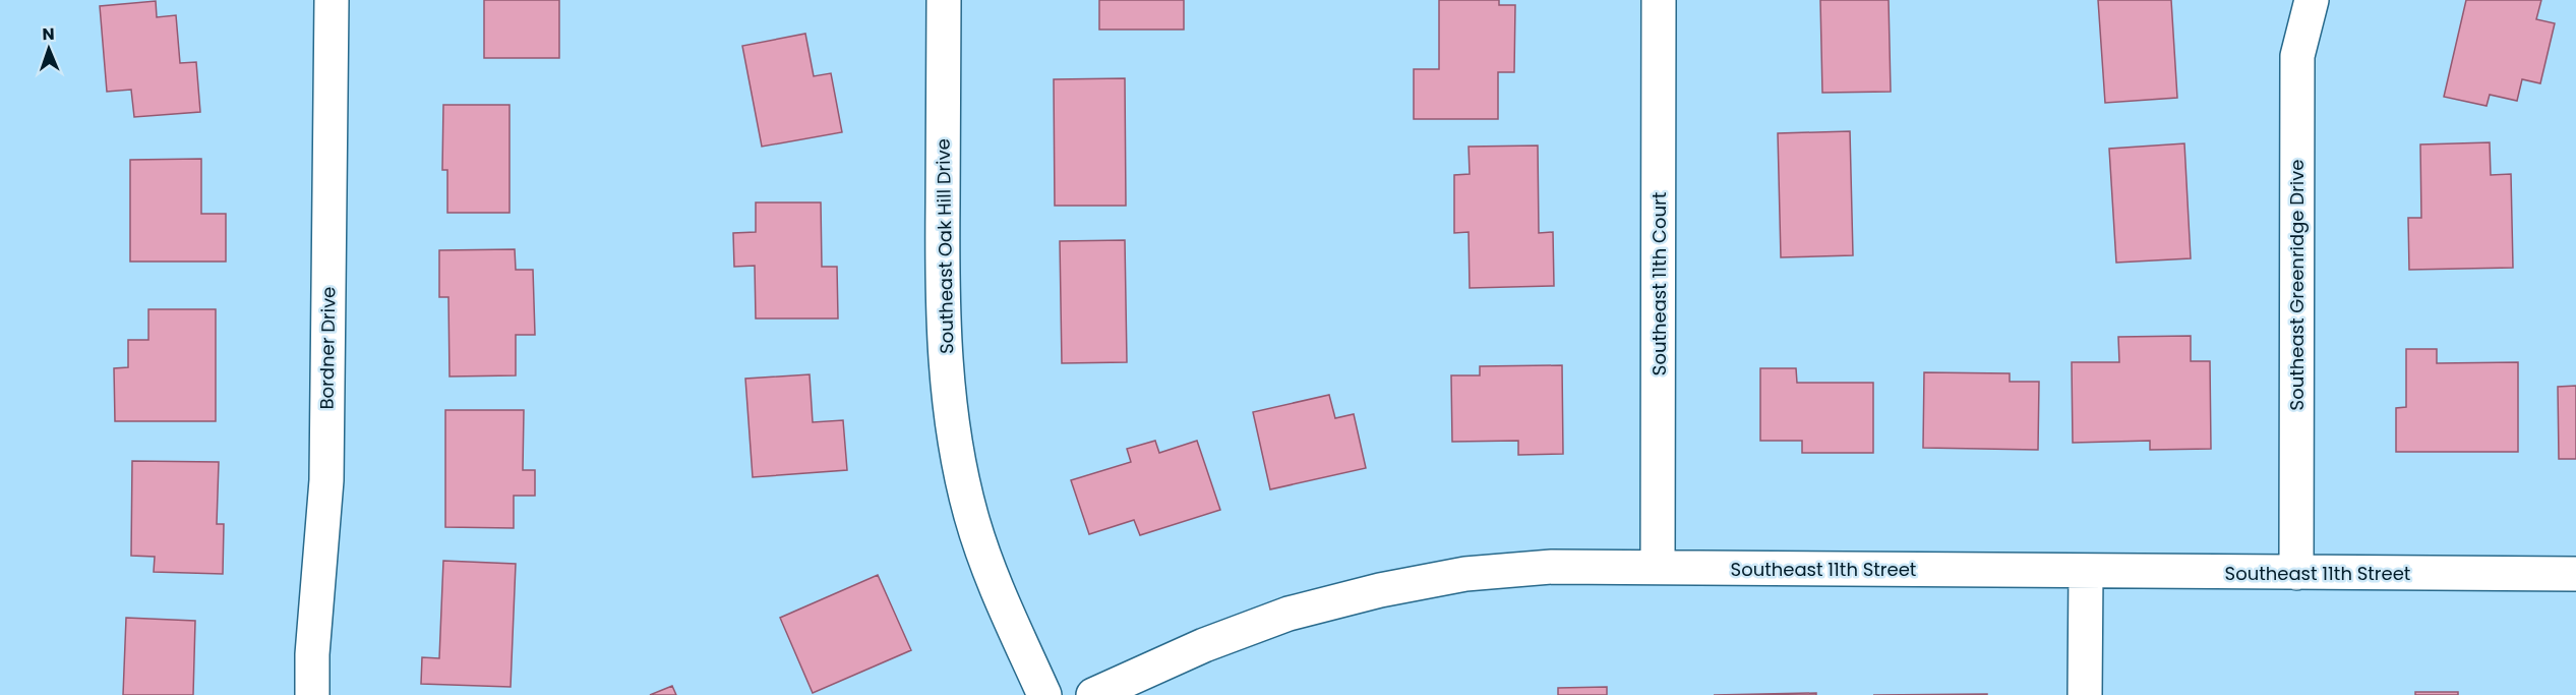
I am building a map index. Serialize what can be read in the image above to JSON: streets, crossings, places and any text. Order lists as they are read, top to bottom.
{
  "streets": {
    "street": [
      "Southeast Oak Hill Drive",
      "Southeast 11th Court",
      "Southeast Greenridge Drive",
      "Bordner Drive",
      "Southeast 11th Street"
    ]
  },
  "crossings": [
    ["Southeast 11th Court", "Southeast 11th Street"],
    ["Southeast Greenridge Drive", "Southeast 11th Street"]
  ],
  "north": "top"
}
